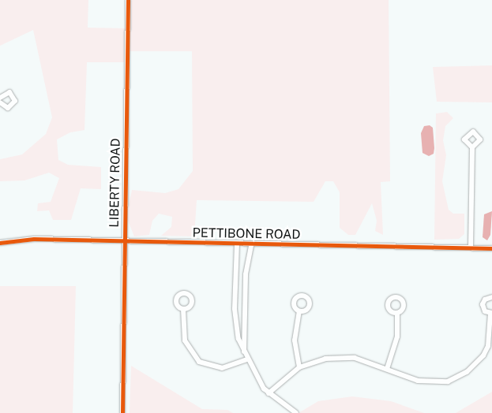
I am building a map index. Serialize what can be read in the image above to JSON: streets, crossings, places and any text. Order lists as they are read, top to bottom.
{
  "streets": {
    "street": ["LIBERTY ROAD", "PETTIBONE ROAD"]
  },
  "crossings": [
    ["LIBERTY ROAD", "PETTIBONE ROAD"]
  ]
}
